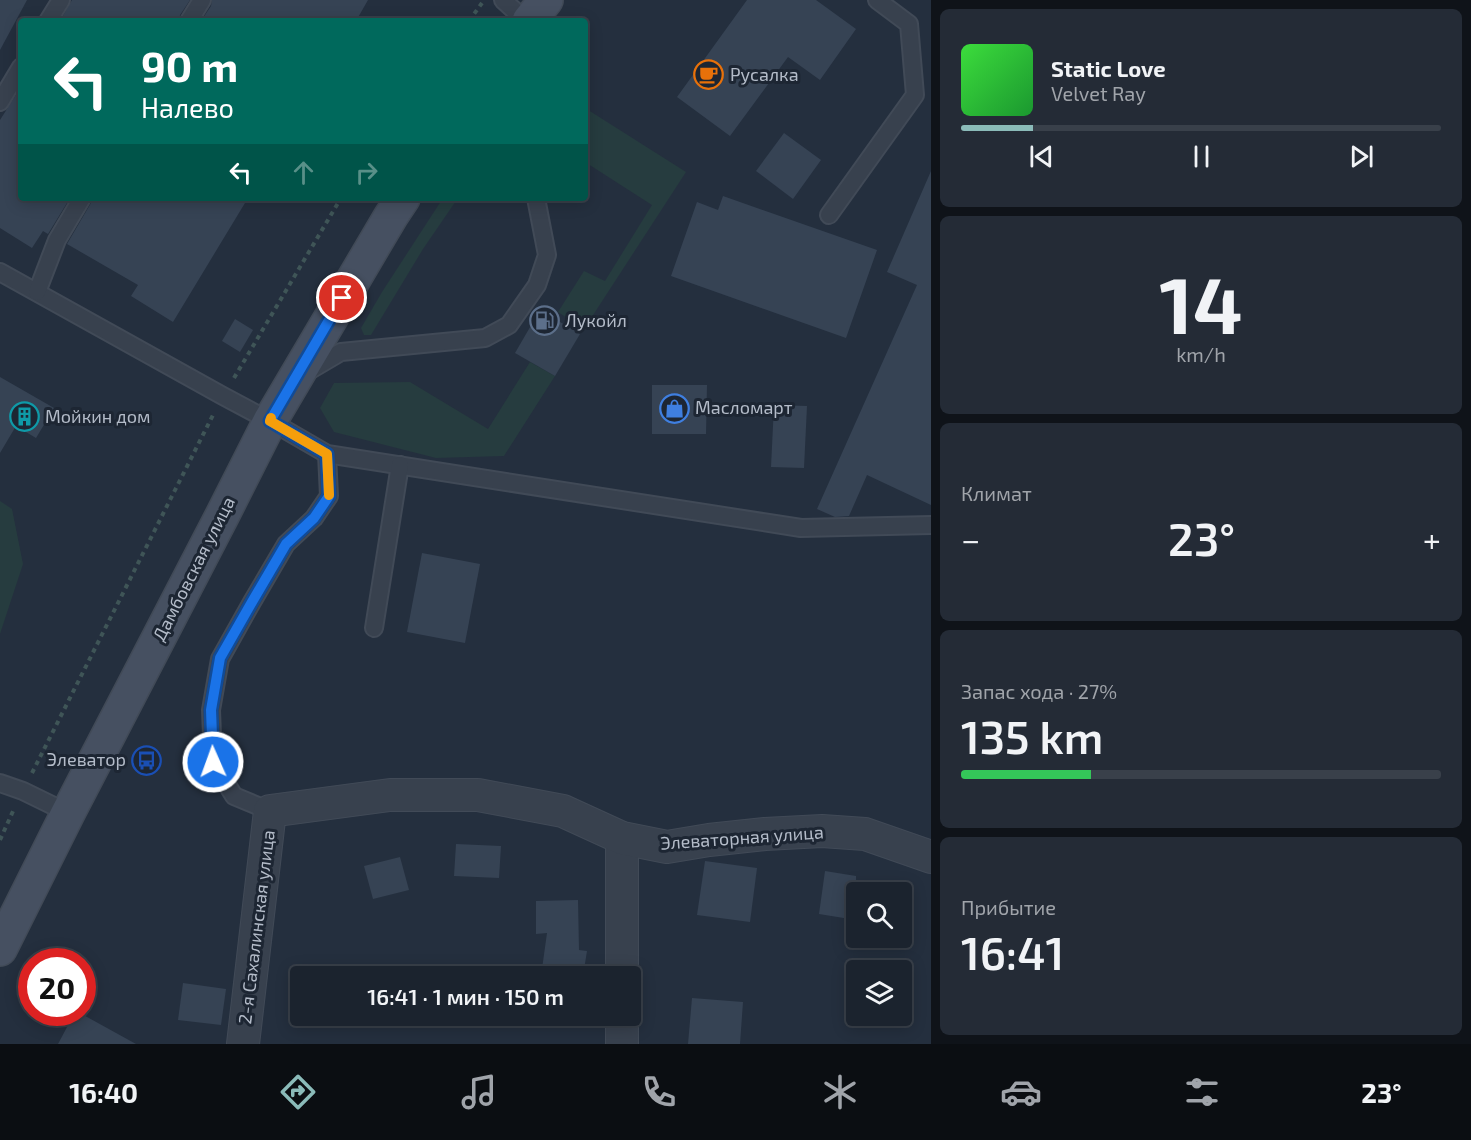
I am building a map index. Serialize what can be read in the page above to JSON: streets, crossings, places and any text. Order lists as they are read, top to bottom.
{
  "streets": {
    "main road": ["Дамбовская улица"],
    "street": ["Элеваторная улица", "2-я Сахалинская улица"]
  },
  "crossings": [
    ["Элеваторная улица", "2-я Сахалинская улица"]
  ],
  "places": {
    "cafe": ["Русалка"],
    "fuel station": ["Лукойл"],
    "shop": ["Масломарт"],
    "building": ["Мойкин дом"],
    "bus stop": ["Элеватор"]
  },
  "page": {
    "turn": ["90 m", "Налево"],
    "song": ["Static Love", "Velvet Ray"],
    "tile": [
      ["14", "km/h"],
      "Климат",
      ["Запас хода · 27%", "135 km"],
      ["Прибытие", "16:41"]
    ],
    "heat": ["−", "23°", "+"],
    "limit": "20",
    "trip": "16:41 · 1 мин · 150 m",
    "tabs": ["16:40", "23°"]
  }
}
